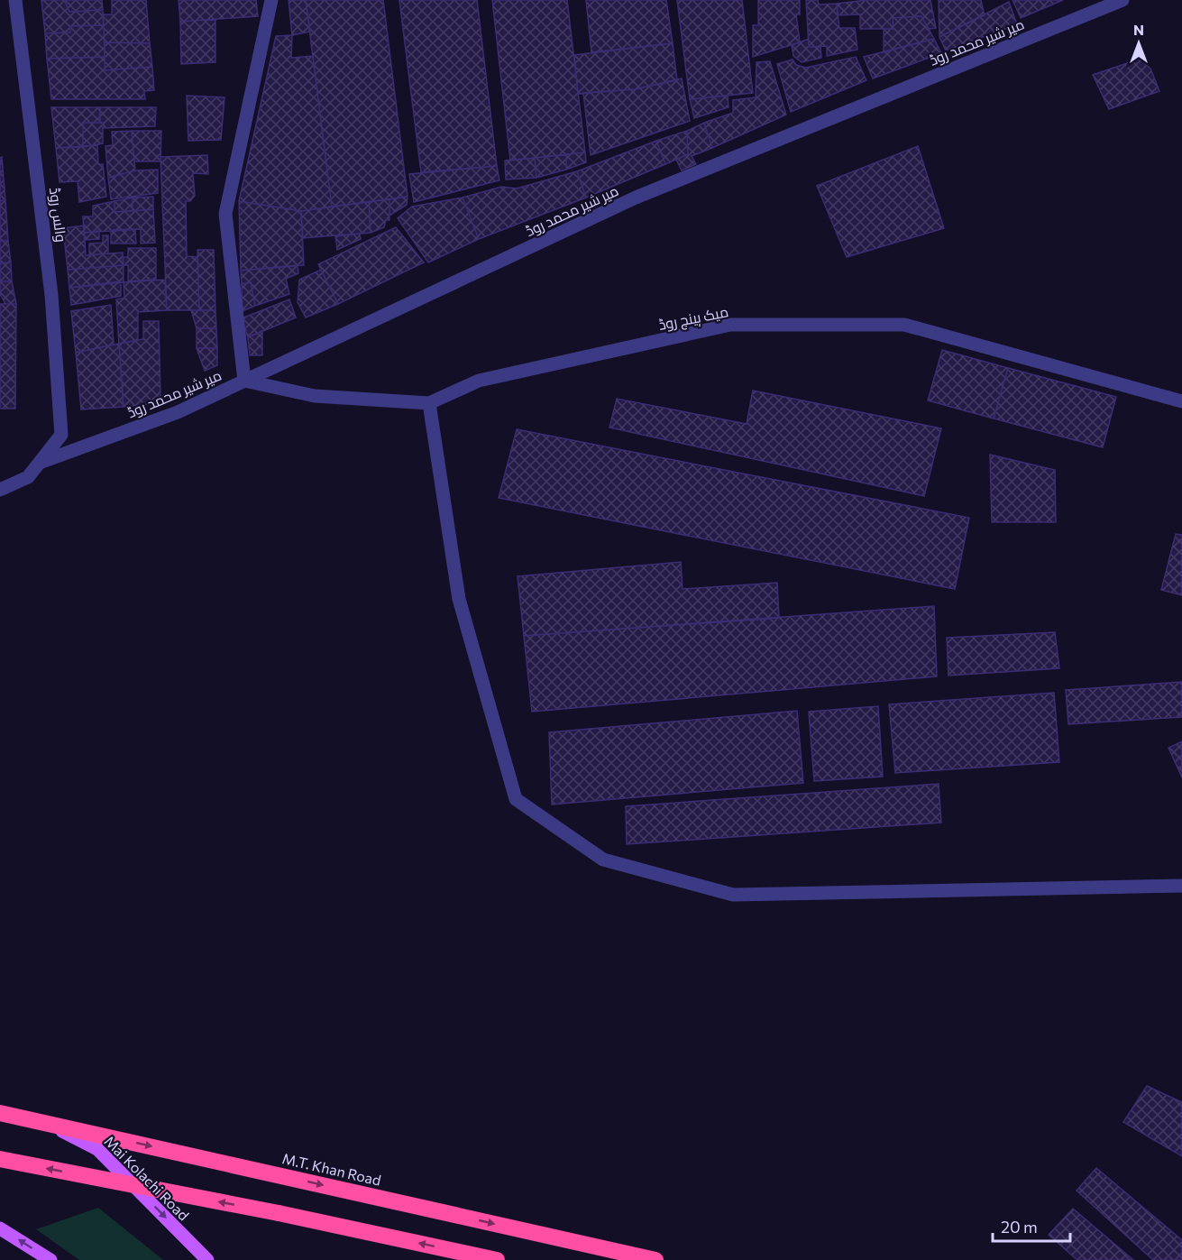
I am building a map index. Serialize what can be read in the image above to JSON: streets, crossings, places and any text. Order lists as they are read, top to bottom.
{
  "streets": {
    "highway": ["M.T. Khan Road"],
    "main road": ["Mai Kolachi Road"],
    "street": ["میر شیر محمد روڈ", "والس روڈ", "میک ہینچ روڈ"]
  },
  "crossings": [
    ["میر شیر محمد روڈ", "والس روڈ"],
    ["میر شیر محمد روڈ", "میک ہینچ روڈ"],
    ["M.T. Khan Road", "Mai Kolachi Road"]
  ],
  "one_way": ["Mai Kolachi Road"],
  "scale_bar": "20 m",
  "north": "top"
}
